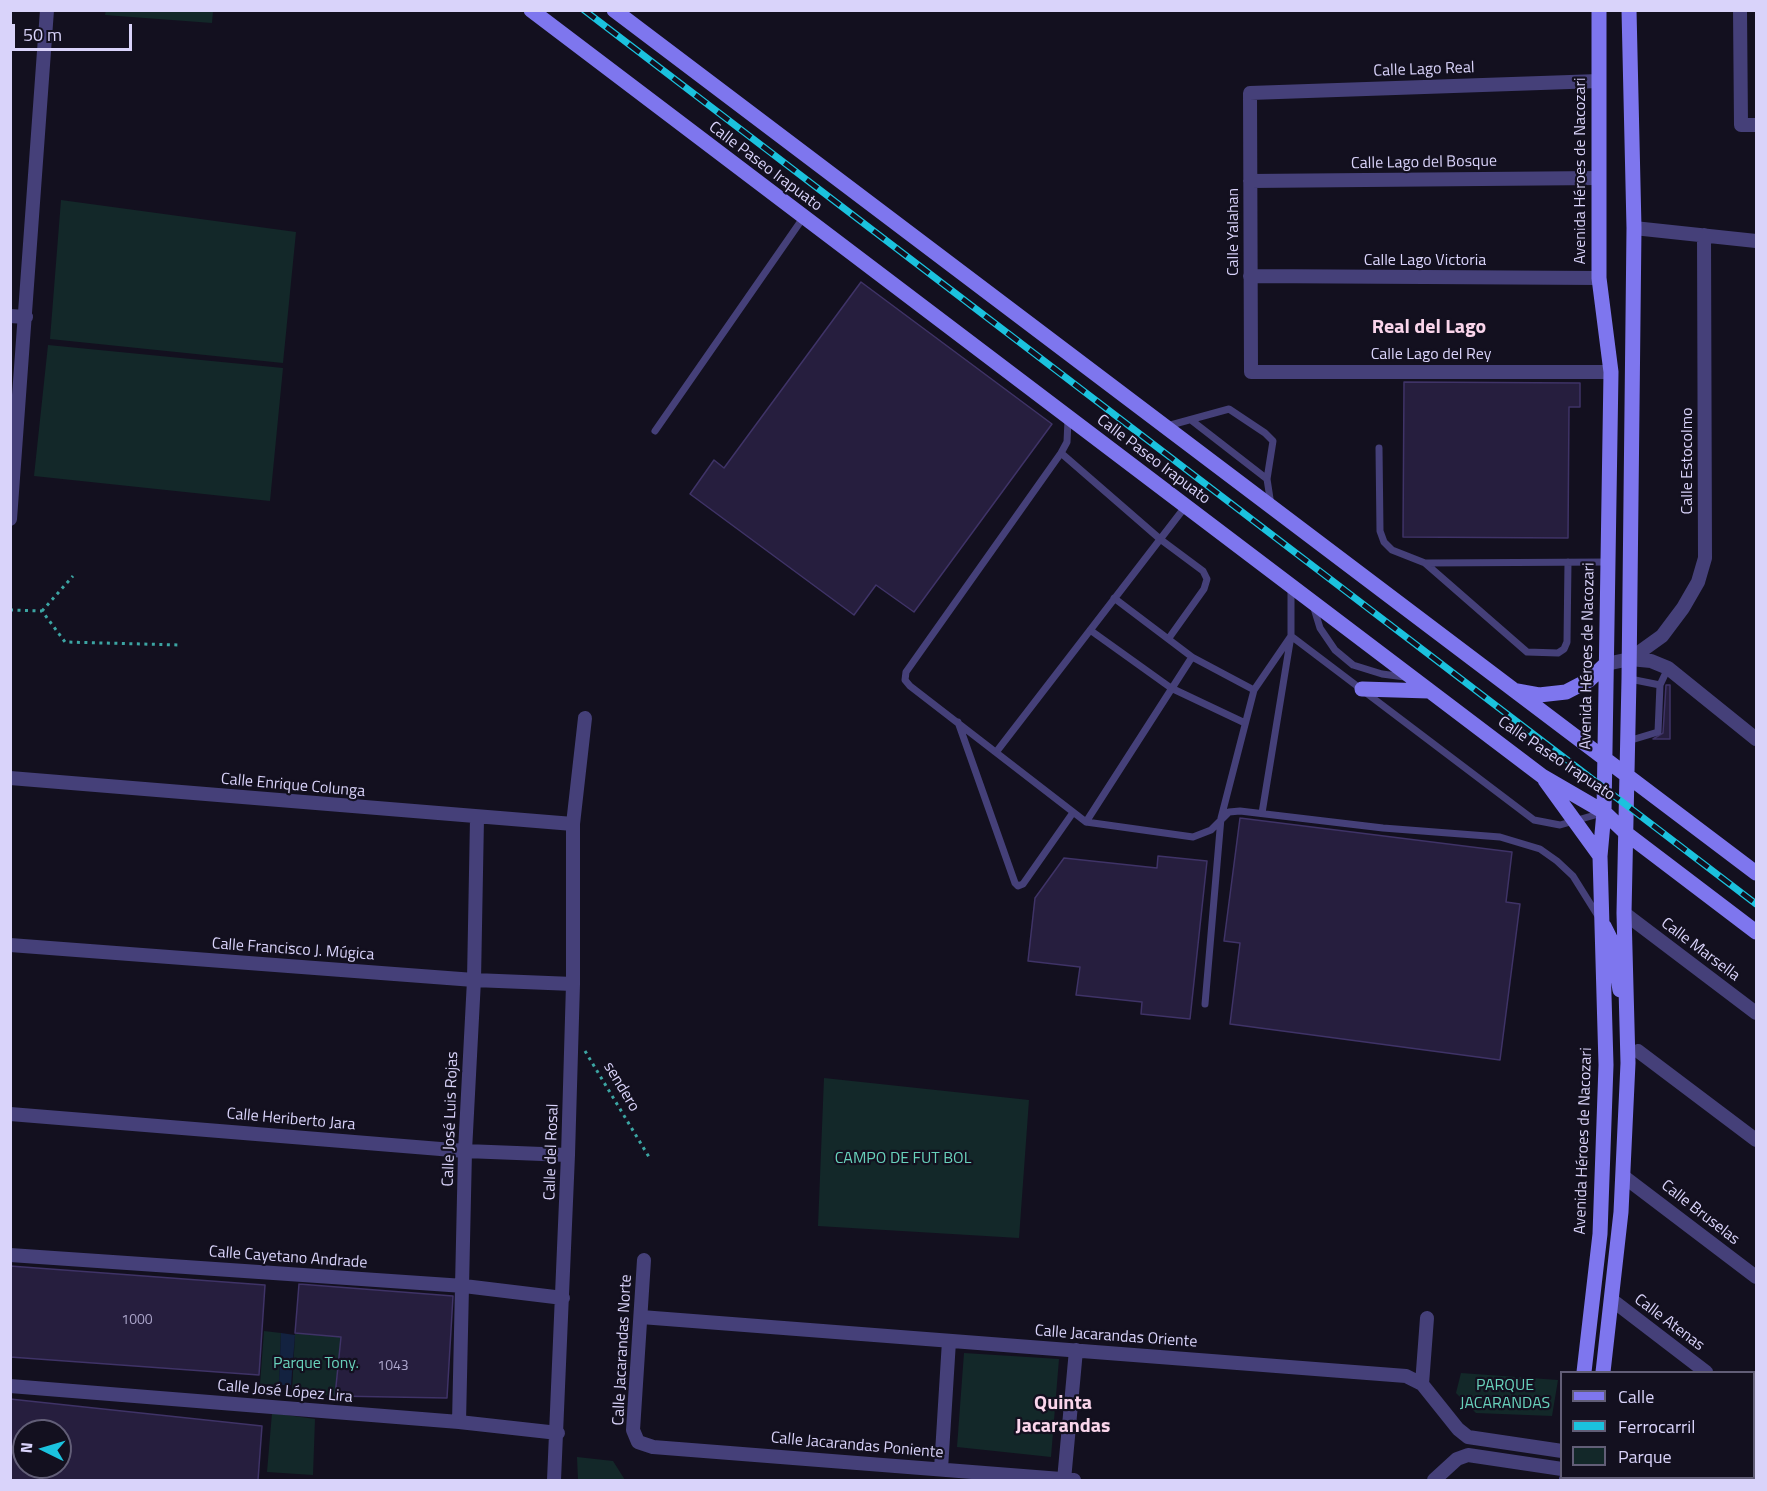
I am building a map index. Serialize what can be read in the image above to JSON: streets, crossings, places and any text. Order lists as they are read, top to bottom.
{
  "streets": {
    "main road": ["Calle Paseo Irapuato", "Avenida Héroes de Nacozari"],
    "street": [
      "Calle Lago Real",
      "Calle Lago del Bosque",
      "Calle Yalahan",
      "Calle Lago Victoria",
      "Calle Lago del Rey",
      "Calle Estocolmo",
      "Calle Enrique Colunga",
      "Calle Francisco J. Múgica",
      "Calle Marsella",
      "Calle José Luis Rojas",
      "Calle Heriberto Jara",
      "Calle del Rosal",
      "Calle Bruselas",
      "Calle Cayetano Andrade",
      "Calle Atenas",
      "Calle Jacarandas Oriente",
      "Calle Jacarandas Norte",
      "Calle José López Lira",
      "Calle Jacarandas Poniente"
    ],
    "path": ["sendero"]
  },
  "crossings": [
    ["Calle Lago Real", "Avenida Héroes de Nacozari"],
    ["Calle Lago Real", "Calle Yalahan"],
    ["Calle Lago del Bosque", "Avenida Héroes de Nacozari"],
    ["Calle Lago del Bosque", "Calle Yalahan"],
    ["Calle Paseo Irapuato", "Avenida Héroes de Nacozari"],
    ["Avenida Héroes de Nacozari", "Calle Lago Victoria"],
    ["Avenida Héroes de Nacozari", "Calle Lago del Rey"],
    ["Calle Yalahan", "Calle Lago Victoria"],
    ["Calle Yalahan", "Calle Lago del Rey"],
    ["Calle Enrique Colunga", "Calle José Luis Rojas"],
    ["Calle Enrique Colunga", "Calle del Rosal"],
    ["Calle Francisco J. Múgica", "Calle José Luis Rojas"],
    ["Calle Francisco J. Múgica", "Calle del Rosal"],
    ["sendero", "Calle del Rosal"],
    ["Calle José Luis Rojas", "Calle Heriberto Jara"],
    ["Calle José Luis Rojas", "Calle Cayetano Andrade"],
    ["Calle José Luis Rojas", "Calle José López Lira"],
    ["Calle Heriberto Jara", "Calle del Rosal"],
    ["Calle del Rosal", "Calle Cayetano Andrade"],
    ["Calle del Rosal", "Calle José López Lira"],
    ["Calle Jacarandas Oriente", "Calle Jacarandas Norte"],
    ["Calle Jacarandas Norte", "Calle Jacarandas Poniente"]
  ],
  "districts": ["Real del Lago", "Quinta Jacarandas"],
  "parks": ["CAMPO DE FUT BOL", "Parque Tony.", "PARQUE JACARANDAS"],
  "house_numbers": ["1000", "1043"],
  "legend": ["Calle", "Ferrocarril", "Parque"],
  "scale_bar": "50 m",
  "north": "left"
}
